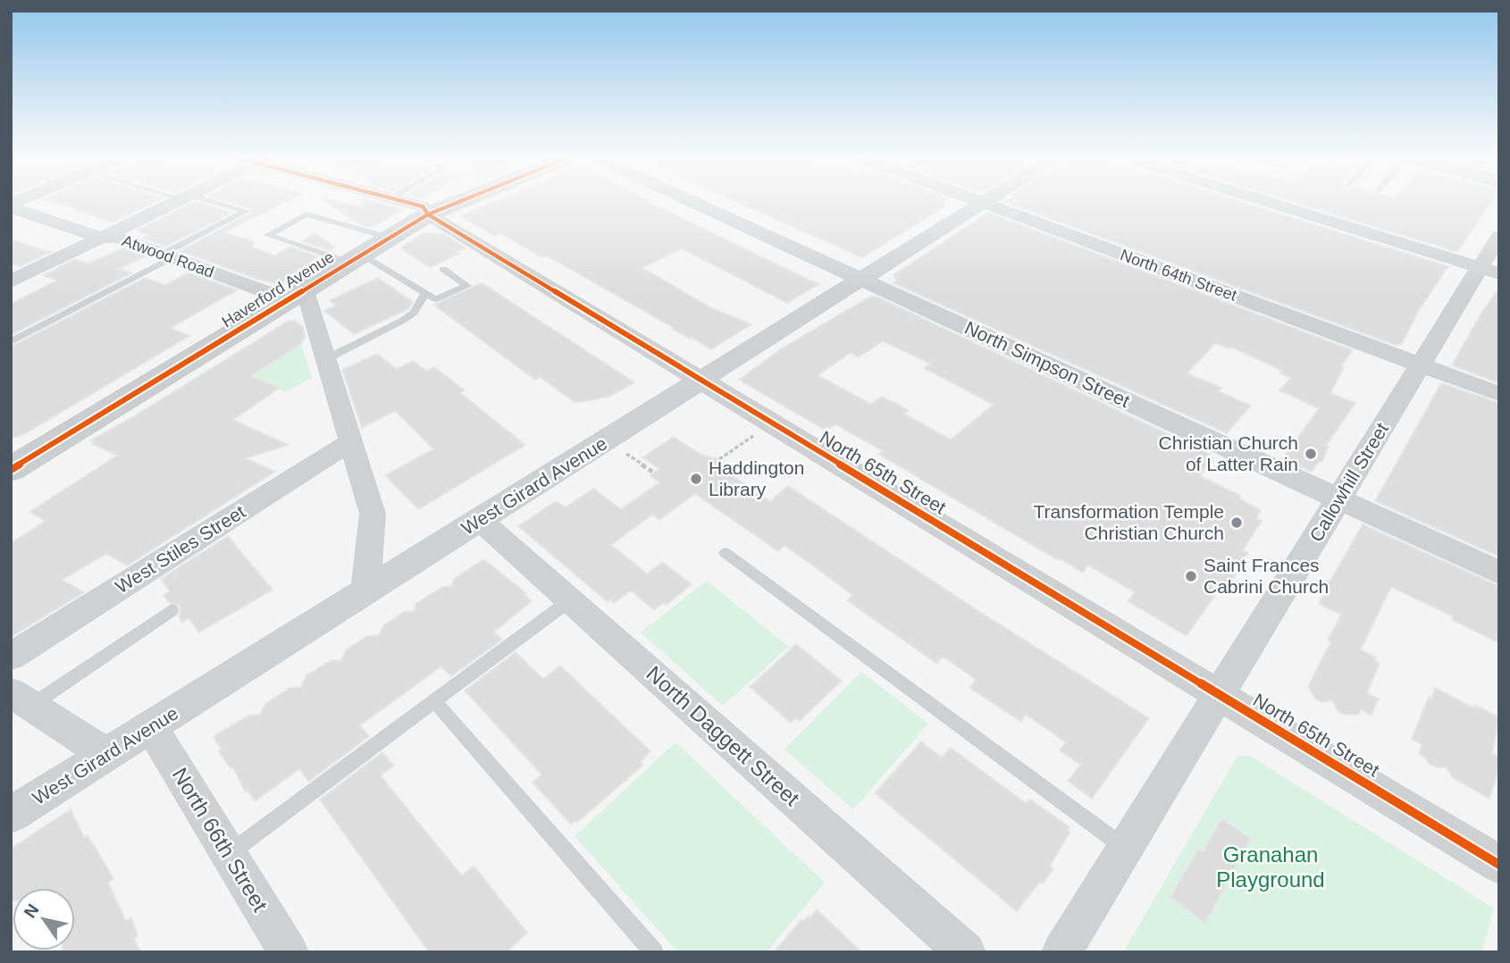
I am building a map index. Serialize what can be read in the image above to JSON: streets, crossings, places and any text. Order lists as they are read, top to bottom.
{
  "streets": {
    "main road": ["Haverford Avenue"],
    "street": [
      "Atwood Road",
      "North 64th Street",
      "North Simpson Street",
      "North 65th Street",
      "Callowhill Street",
      "West Girard Avenue",
      "West Stiles Street",
      "North Daggett Street",
      "North 66th Street"
    ]
  },
  "crossings": [
    ["Atwood Road", "Haverford Avenue"],
    ["North 64th Street", "Callowhill Street"],
    ["North 64th Street", "West Girard Avenue"],
    ["Haverford Avenue", "North 65th Street"],
    ["North Simpson Street", "Callowhill Street"],
    ["North Simpson Street", "West Girard Avenue"],
    ["North 65th Street", "Callowhill Street"],
    ["North 65th Street", "West Girard Avenue"],
    ["West Girard Avenue", "North Daggett Street"],
    ["West Girard Avenue", "North 66th Street"]
  ],
  "parks": ["Granahan Playground"],
  "places": [
    "Christian Church of Latter Rain",
    "Haddington Library",
    "Transformation Temple Christian Church",
    "Saint Frances Cabrini Church"
  ],
  "north": "top left"
}
